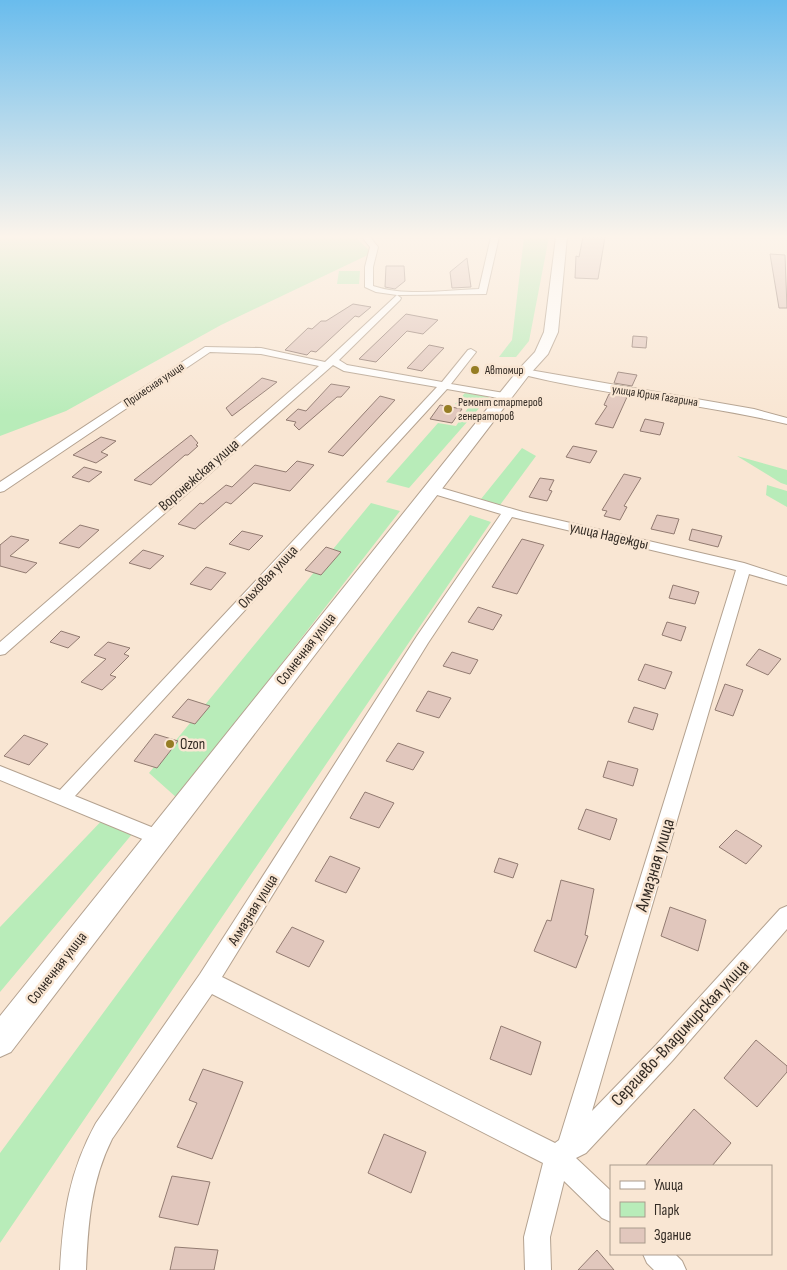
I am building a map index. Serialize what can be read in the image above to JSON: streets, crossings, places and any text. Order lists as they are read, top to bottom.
{
  "streets": {
    "street": [
      "Прилесная улица",
      "улица Юрия Гагарина",
      "Воронежская улица",
      "улица Надежды",
      "Ольховая улица",
      "Солнечная улица",
      "Алмазная улица",
      "Сергиево-Владимирская улица"
    ]
  },
  "crossings": [
    ["Прилесная улица", "Воронежская улица"],
    ["Прилесная улица", "Ольховая улица"],
    ["Прилесная улица", "Солнечная улица"],
    ["улица Юрия Гагарина", "Солнечная улица"],
    ["улица Надежды", "Солнечная улица"],
    ["улица Надежды", "Алмазная улица"],
    ["Алмазная улица", "Сергиево-Владимирская улица"]
  ],
  "places": ["Автомир", "Ремонт стартеров генераторов", "Ozon"],
  "legend": ["Улица", "Парк", "Здание"]
}
